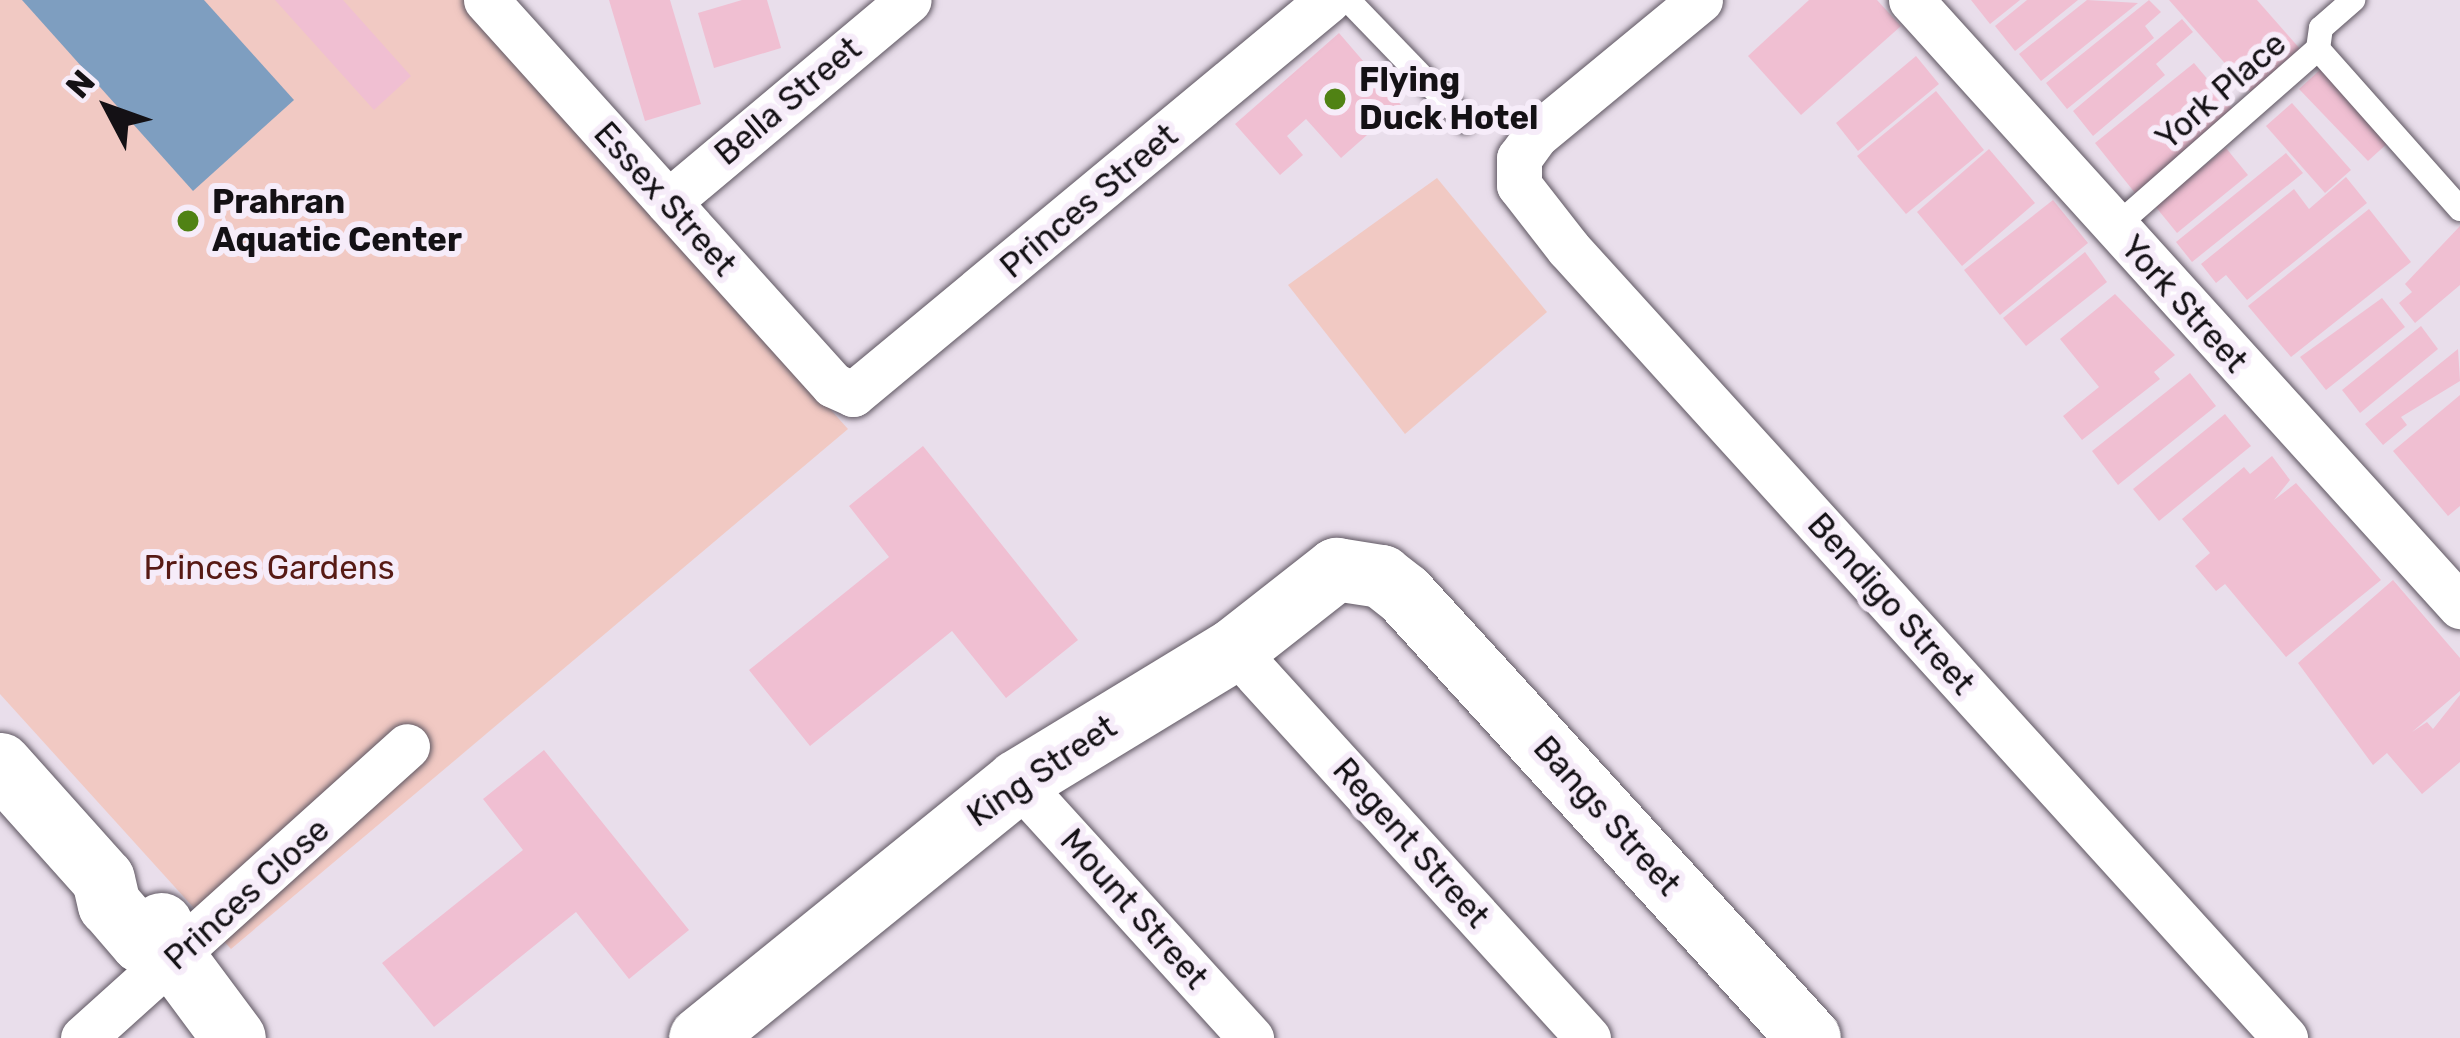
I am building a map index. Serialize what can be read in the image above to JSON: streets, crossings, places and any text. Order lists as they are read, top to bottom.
{
  "streets": {
    "street": [
      "Bella Street",
      "Essex Street",
      "Princes Street",
      "York Street",
      "Bendigo Street",
      "King Street",
      "Bangs Street",
      "Regent Street",
      "Princes Close",
      "Mount Street"
    ],
    "lane": ["York Place"]
  },
  "crossings": [
    ["York Place", "York Street"],
    ["Bella Street", "Essex Street"],
    ["Essex Street", "Princes Street"],
    ["King Street", "Bangs Street"],
    ["King Street", "Regent Street"],
    ["King Street", "Mount Street"]
  ],
  "parks": ["Princes Gardens"],
  "places": ["Flying Duck Hotel", "Prahran Aquatic Center"],
  "north": "top left"
}
